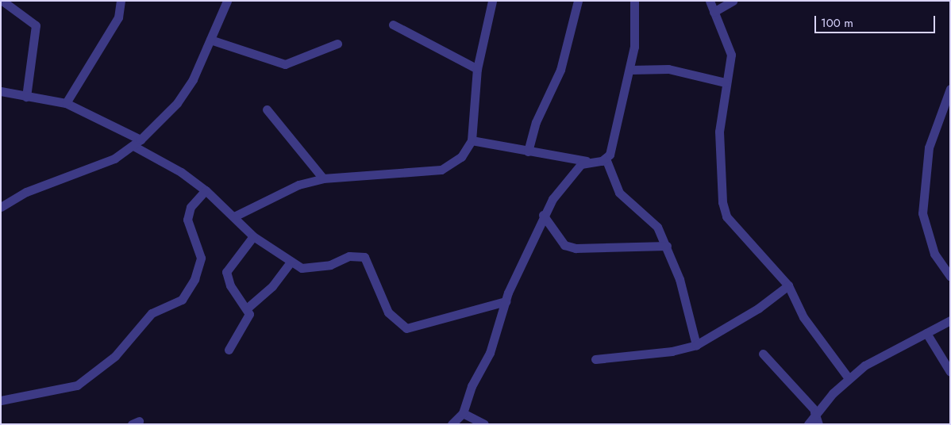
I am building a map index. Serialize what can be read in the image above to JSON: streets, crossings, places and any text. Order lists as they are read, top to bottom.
{
  "scale_bar": "100 m"
}
